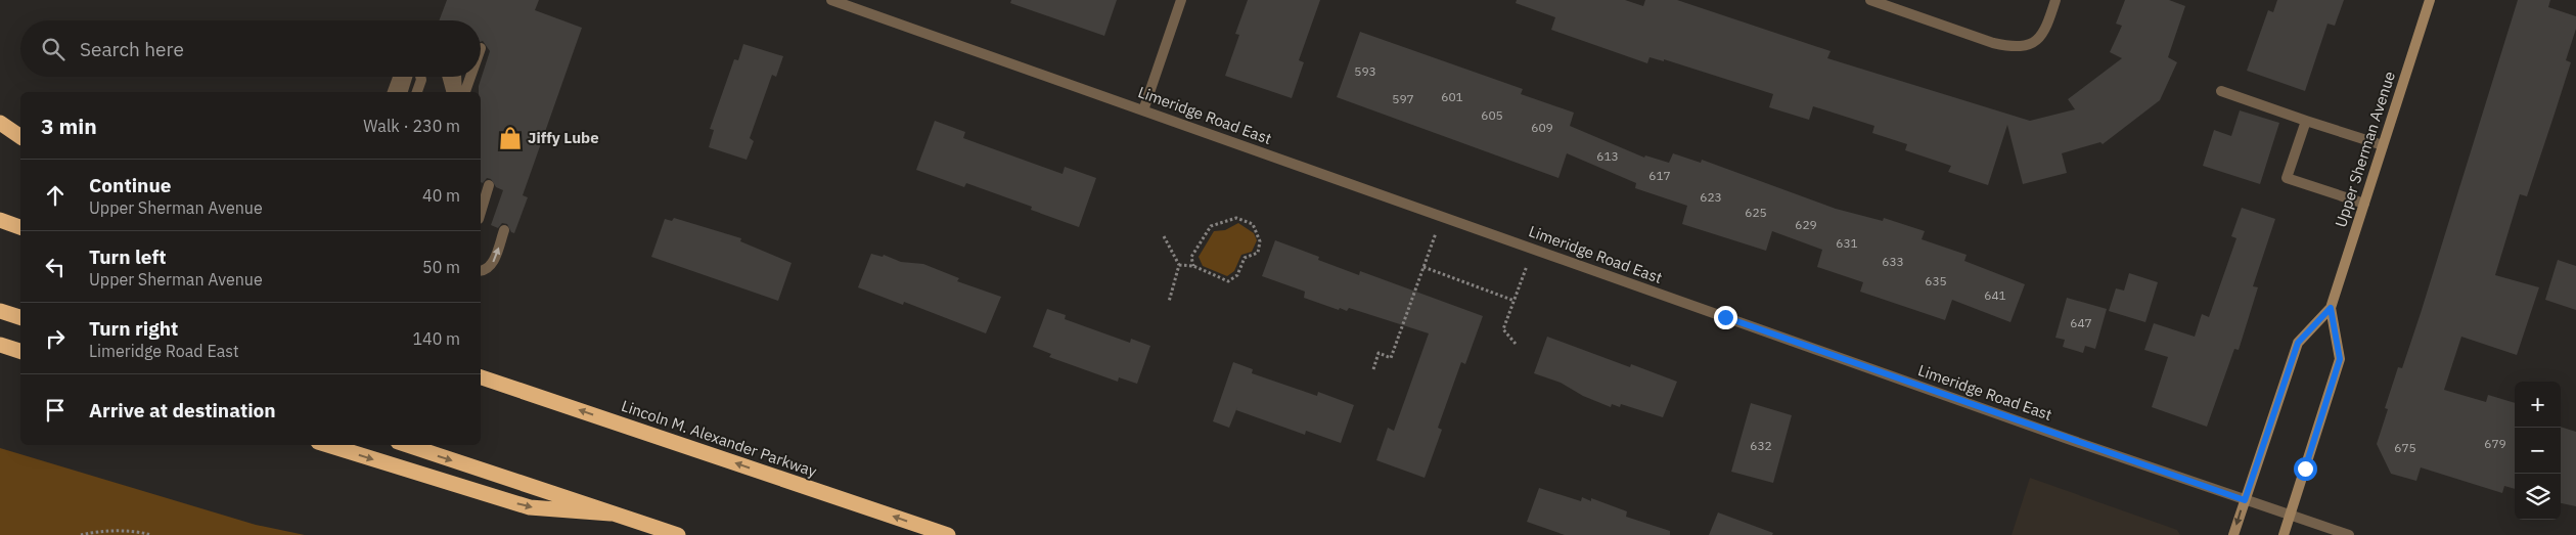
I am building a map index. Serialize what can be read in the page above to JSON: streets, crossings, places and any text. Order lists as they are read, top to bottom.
{
  "streets": {
    "highway": ["Lincoln M. Alexander Parkway"],
    "main road": ["Upper Sherman Avenue"],
    "street": ["Limeridge Road East"]
  },
  "crossings": [
    ["Limeridge Road East", "Upper Sherman Avenue"]
  ],
  "places": {
    "shop": ["Jiffy Lube"]
  },
  "house_numbers": [
    "593",
    "601",
    "597",
    "605",
    "609",
    "613",
    "617",
    "623",
    "625",
    "629",
    "631",
    "633",
    "635",
    "641",
    "647",
    "679",
    "632",
    "675"
  ],
  "page": {
    "search": "Search here",
    "heading": ["3 min", "Walk · 230 m"],
    "list": [
      ["Continue", "Upper Sherman Avenue", "40 m"],
      ["Turn left", "Upper Sherman Avenue", "50 m"],
      ["Turn right", "Limeridge Road East", "140 m"],
      "Arrive at destination"
    ],
    "map_buttons": ["+", "−"]
  }
}
